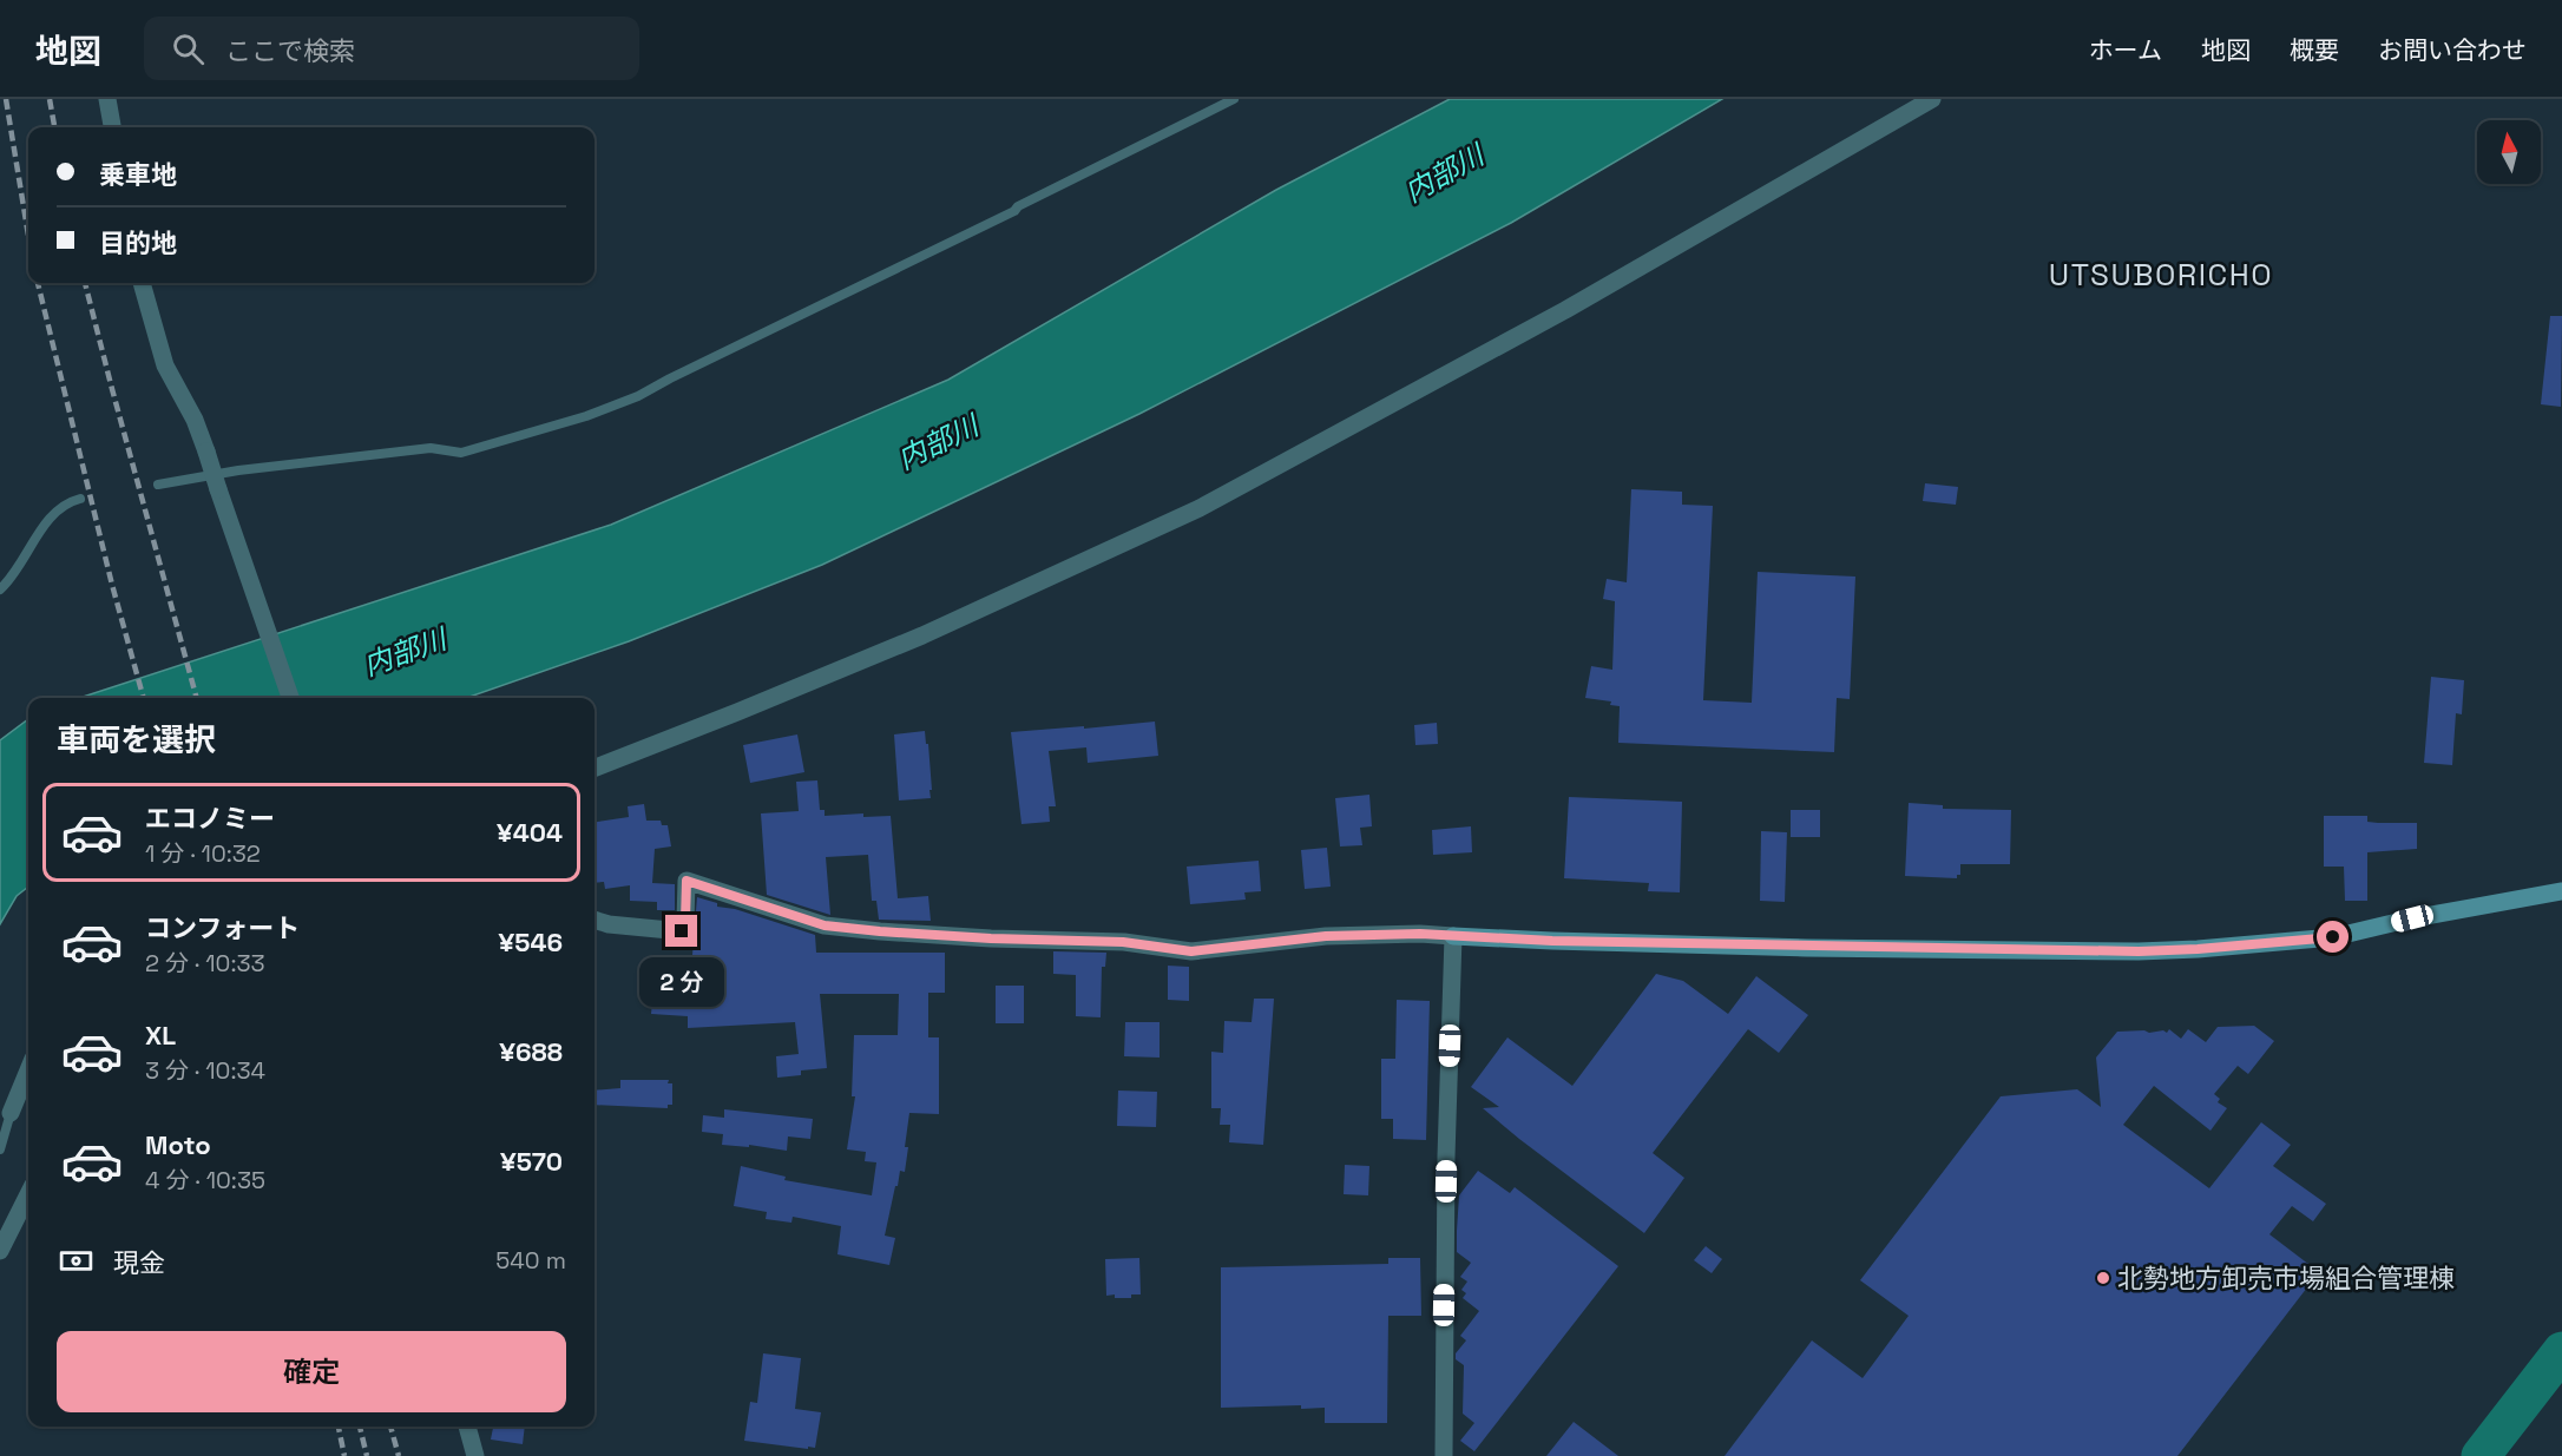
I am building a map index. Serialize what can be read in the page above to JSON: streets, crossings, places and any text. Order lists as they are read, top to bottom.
{
  "districts": ["UTSUBORICHO"],
  "water": ["内部川"],
  "places": ["北勢地方卸売市場組合管理棟"],
  "north": "top",
  "page": {
    "header": "地図",
    "search": "ここで検索",
    "nav": [
      "ホーム",
      "地図",
      "概要",
      "お問い合わせ"
    ],
    "banner": ["乗車地", "目的地"],
    "heading": "車両を選択",
    "list": [
      {
        "name": "エコノミー",
        "note": "1 分 · 10:32",
        "value": "¥404"
      },
      {
        "name": "コンフォート",
        "note": "2 分 · 10:33",
        "value": "¥546"
      },
      {
        "name": "XL",
        "note": "3 分 · 10:34",
        "value": "¥688"
      },
      {
        "name": "Moto",
        "note": "4 分 · 10:35",
        "value": "¥570"
      }
    ],
    "bubble": "2 分",
    "pay": ["現金", "540 m"],
    "buttons": "確定"
  }
}
